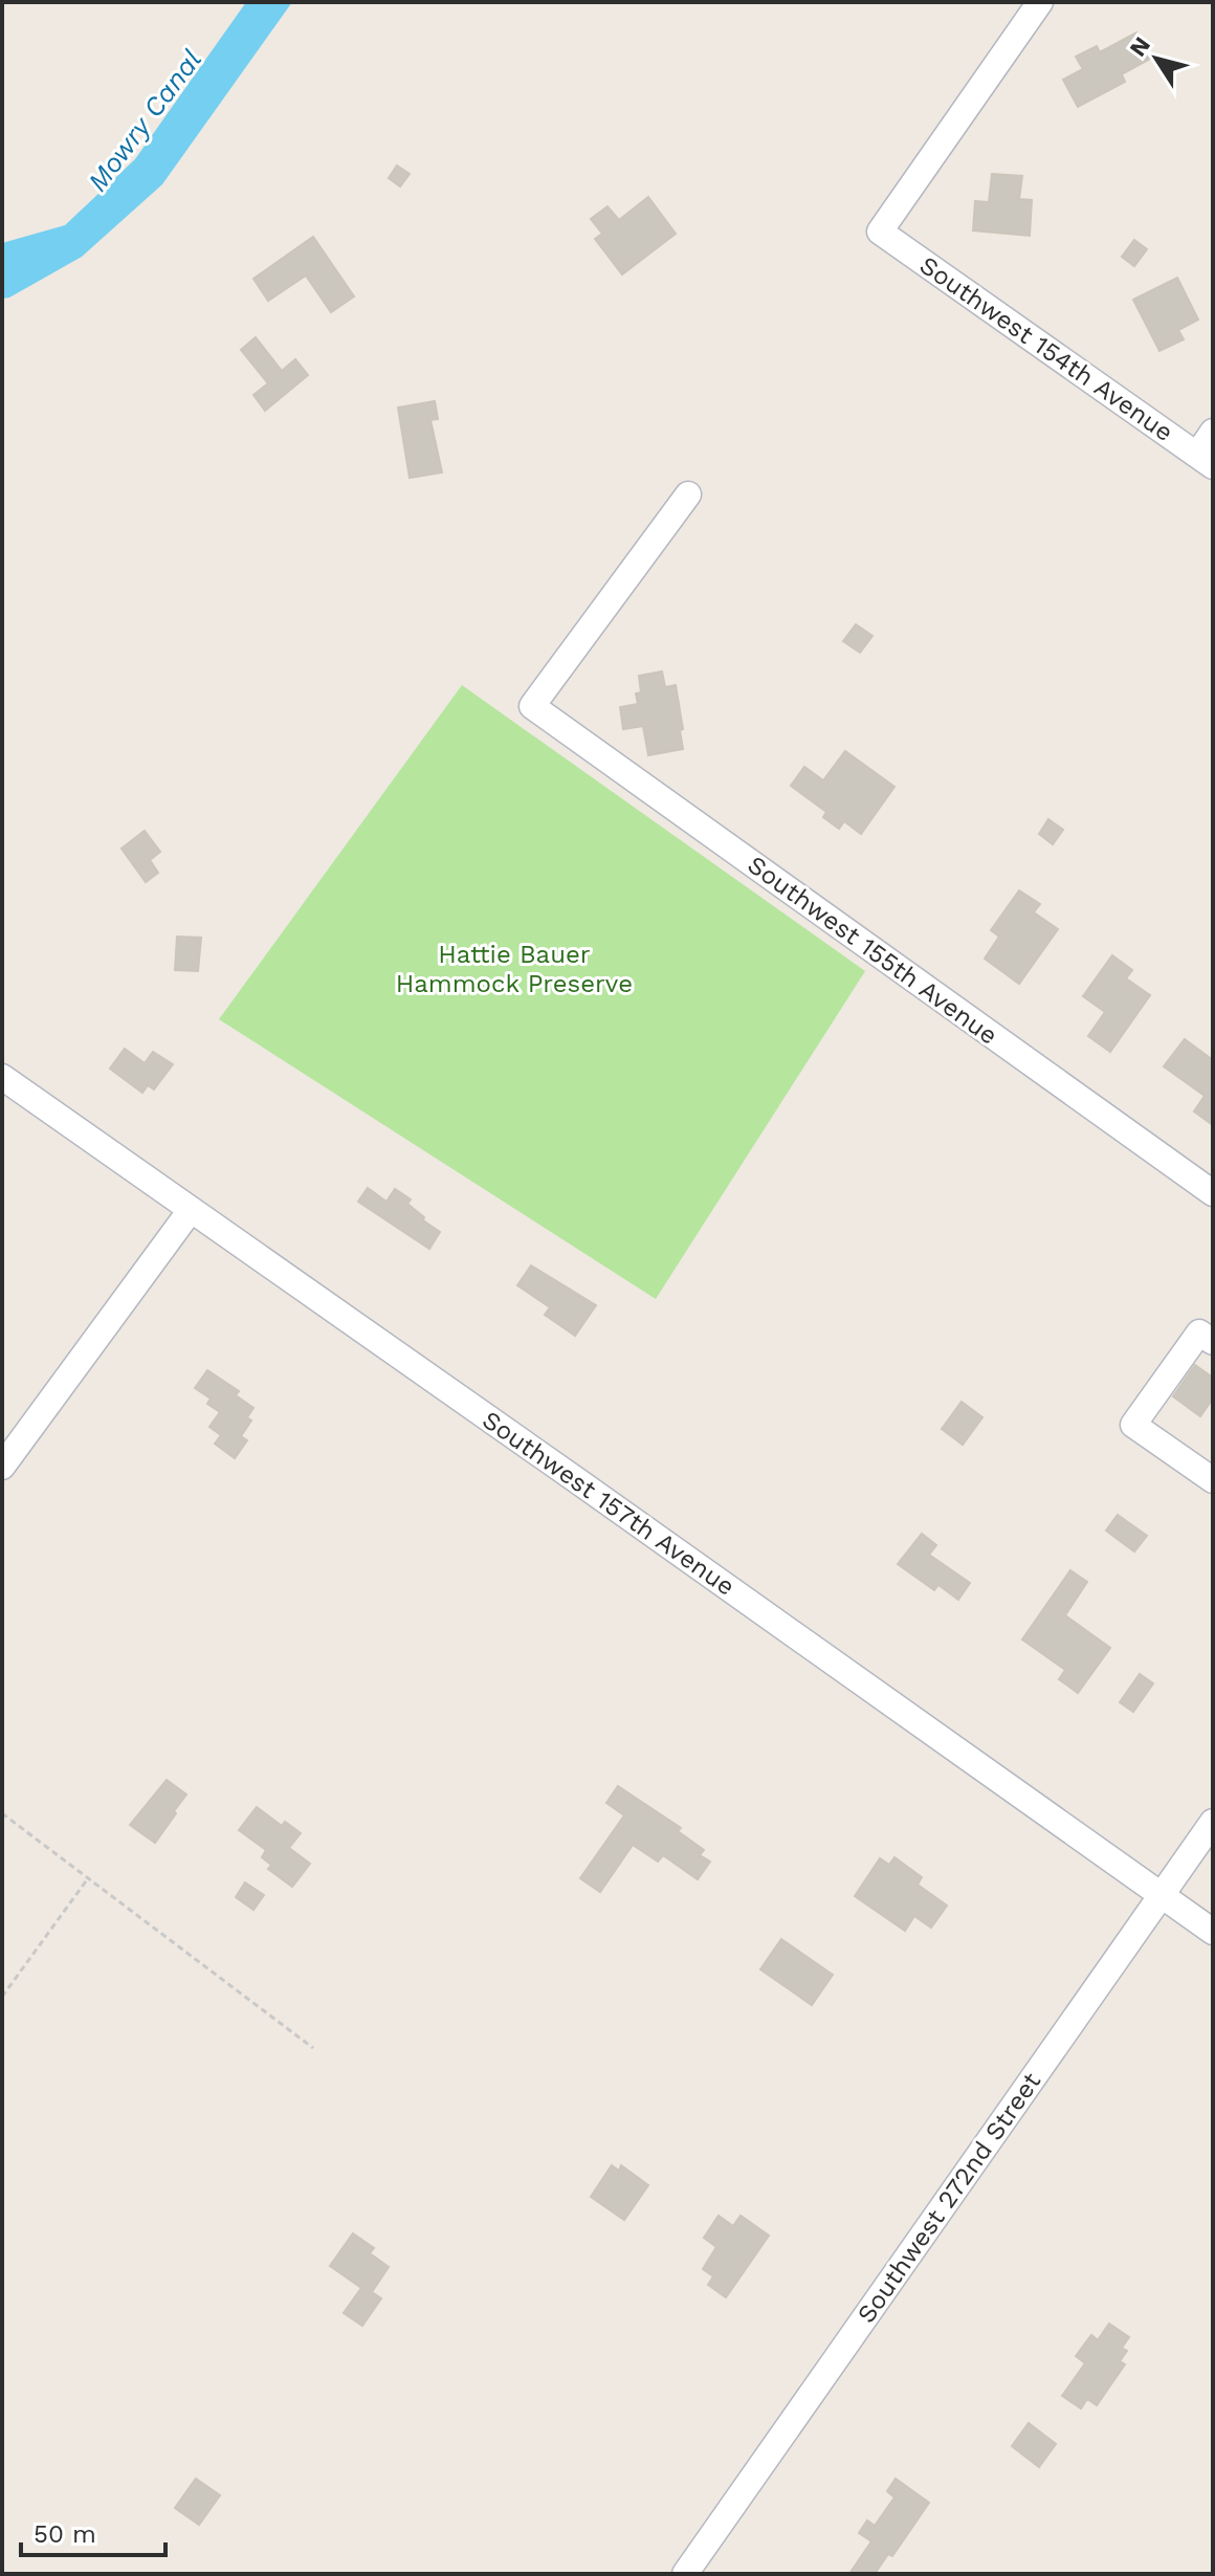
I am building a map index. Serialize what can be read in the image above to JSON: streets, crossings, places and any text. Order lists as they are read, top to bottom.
{
  "streets": {
    "street": [
      "Southwest 154th Avenue",
      "Southwest 155th Avenue",
      "Southwest 157th Avenue",
      "Southwest 272nd Street"
    ]
  },
  "crossings": [
    ["Southwest 157th Avenue", "Southwest 272nd Street"]
  ],
  "water": ["Mowry Canal"],
  "parks": ["Hattie Bauer Hammock Preserve"],
  "scale_bar": "50 m",
  "north": "top left"
}
